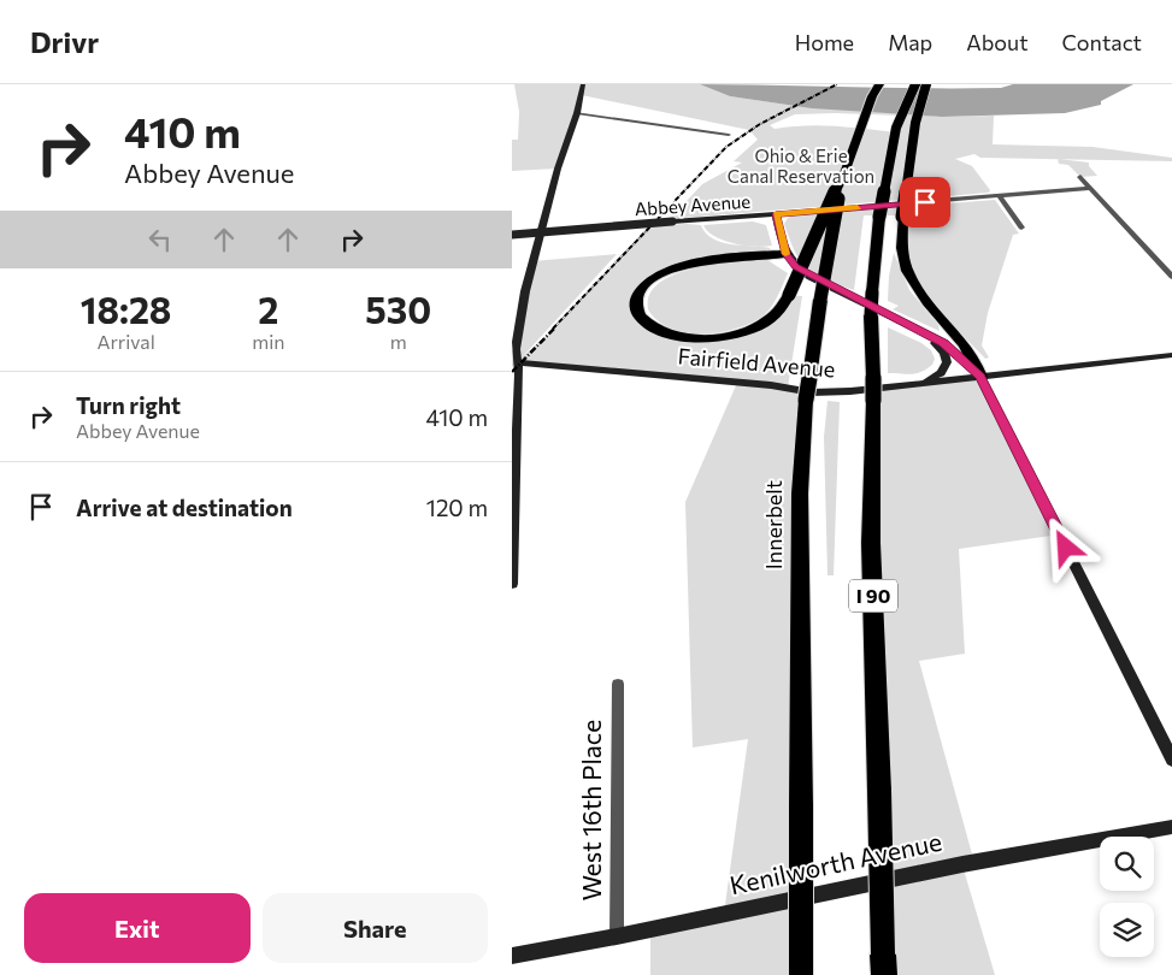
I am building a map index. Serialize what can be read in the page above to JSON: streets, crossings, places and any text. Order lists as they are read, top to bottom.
{
  "streets": {
    "highway": ["Innerbelt", "I 90"],
    "street": [
      "Abbey Avenue",
      "Fairfield Avenue",
      "West 16th Place",
      "Kenilworth Avenue"
    ]
  },
  "crossings": [
    ["West 16th Place", "Kenilworth Avenue"]
  ],
  "parks": ["Ohio & Erie Canal Reservation"],
  "page": {
    "header": "Drivr",
    "nav": [
      "Home",
      "Map",
      "About",
      "Contact"
    ],
    "turn": ["410 m", "Abbey Avenue"],
    "eta": [
      "18:28",
      "Arrival",
      "2",
      "min",
      "530",
      "m"
    ],
    "list": [
      {
        "name": "Turn right",
        "note": "Abbey Avenue",
        "value": "410 m"
      },
      {
        "name": "Arrive at destination",
        "value": "120 m"
      }
    ],
    "buttons": ["Exit", "Share"]
  }
}
